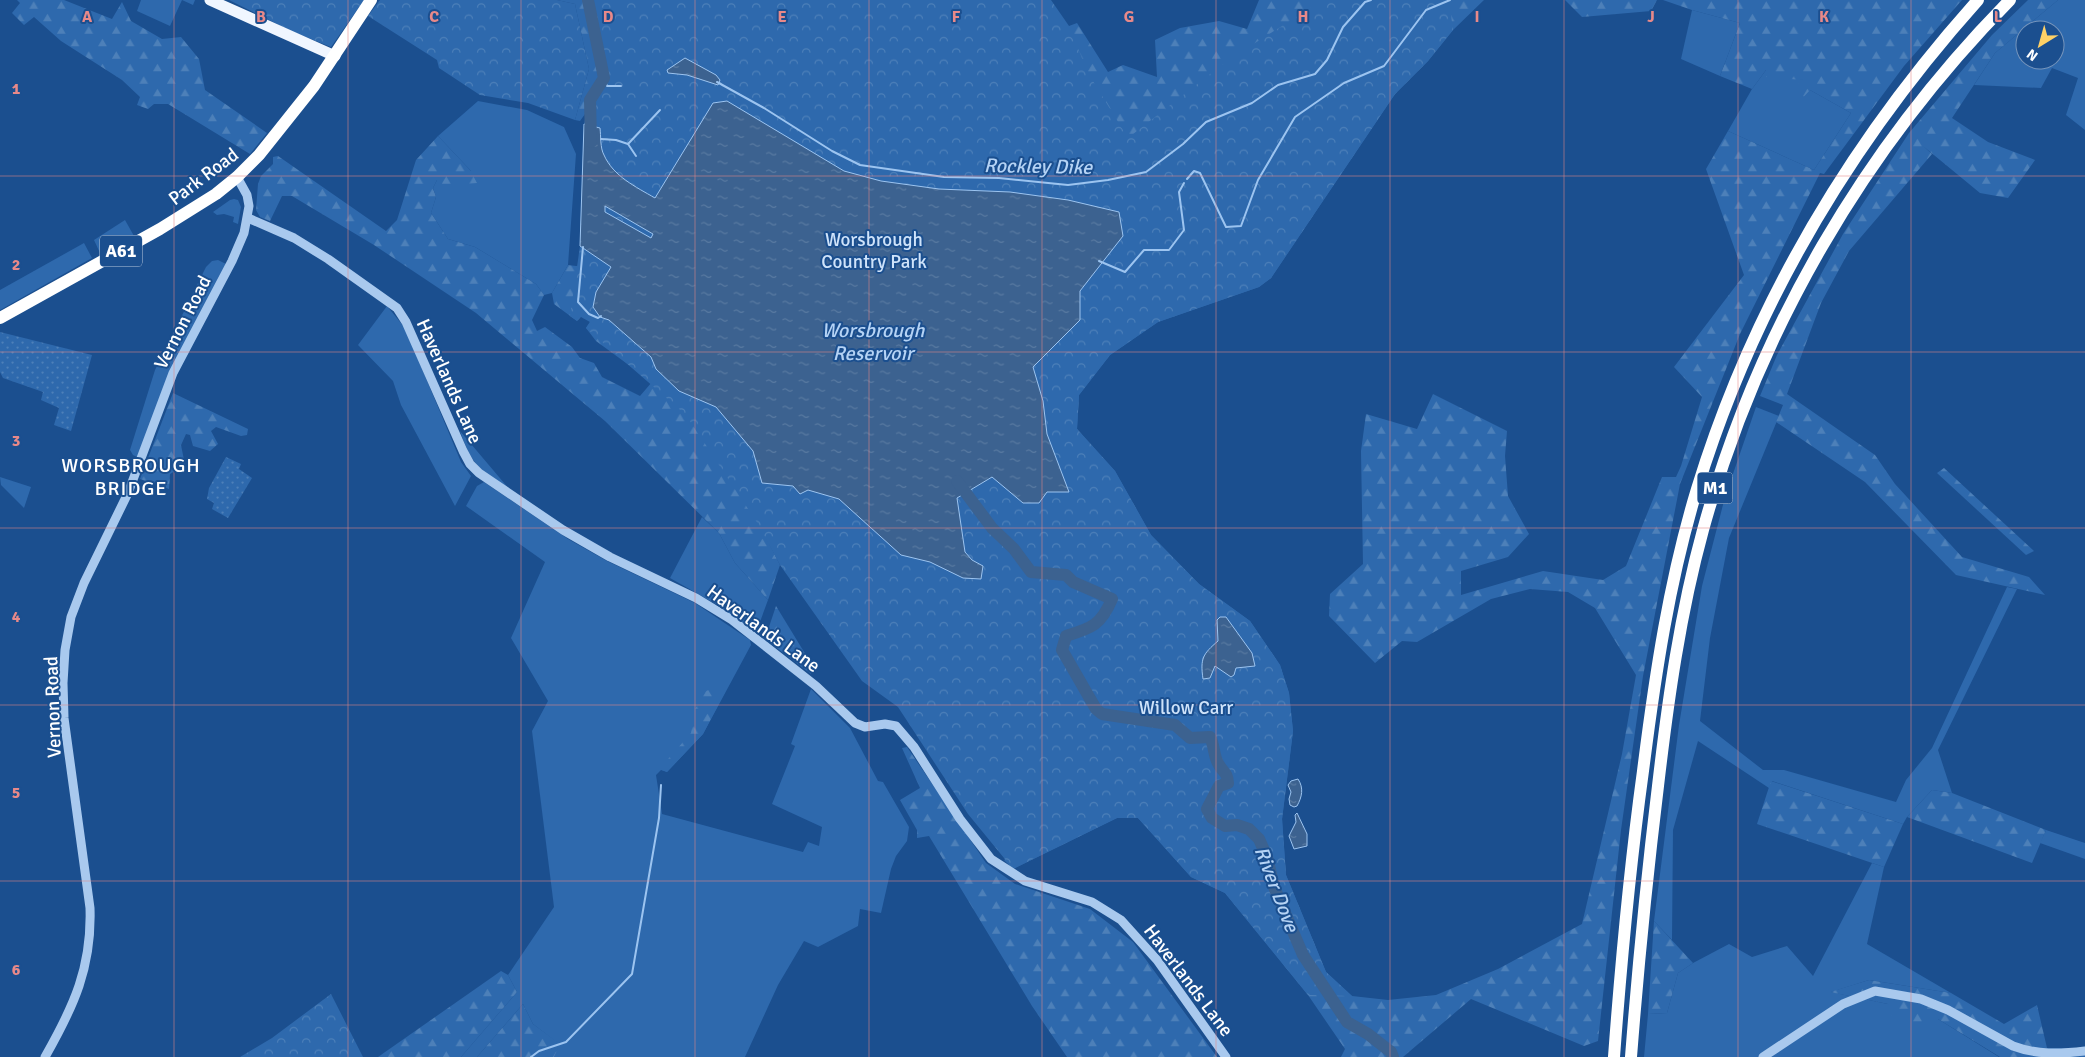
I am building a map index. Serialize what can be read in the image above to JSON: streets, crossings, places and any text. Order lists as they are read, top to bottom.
{
  "streets": {
    "highway": ["Park Road", "A61", "M1"],
    "street": ["Vernon Road", "Haverlands Lane"]
  },
  "crossings": [
    ["Park Road", "Vernon Road"],
    ["Vernon Road", "Haverlands Lane"]
  ],
  "districts": ["WORSBROUGH BRIDGE"],
  "water": ["Rockley Dike", "Worsbrough Reservoir", "River Dove"],
  "parks": ["Worsbrough Country Park", "Willow Carr"],
  "north": "bottom left",
  "grid": {
    "columns": [
      "A",
      "B",
      "C",
      "D",
      "E",
      "F",
      "G",
      "H",
      "I",
      "J",
      "K",
      "L"
    ],
    "rows": [
      "1",
      "2",
      "3",
      "4",
      "5",
      "6"
    ]
  }
}
